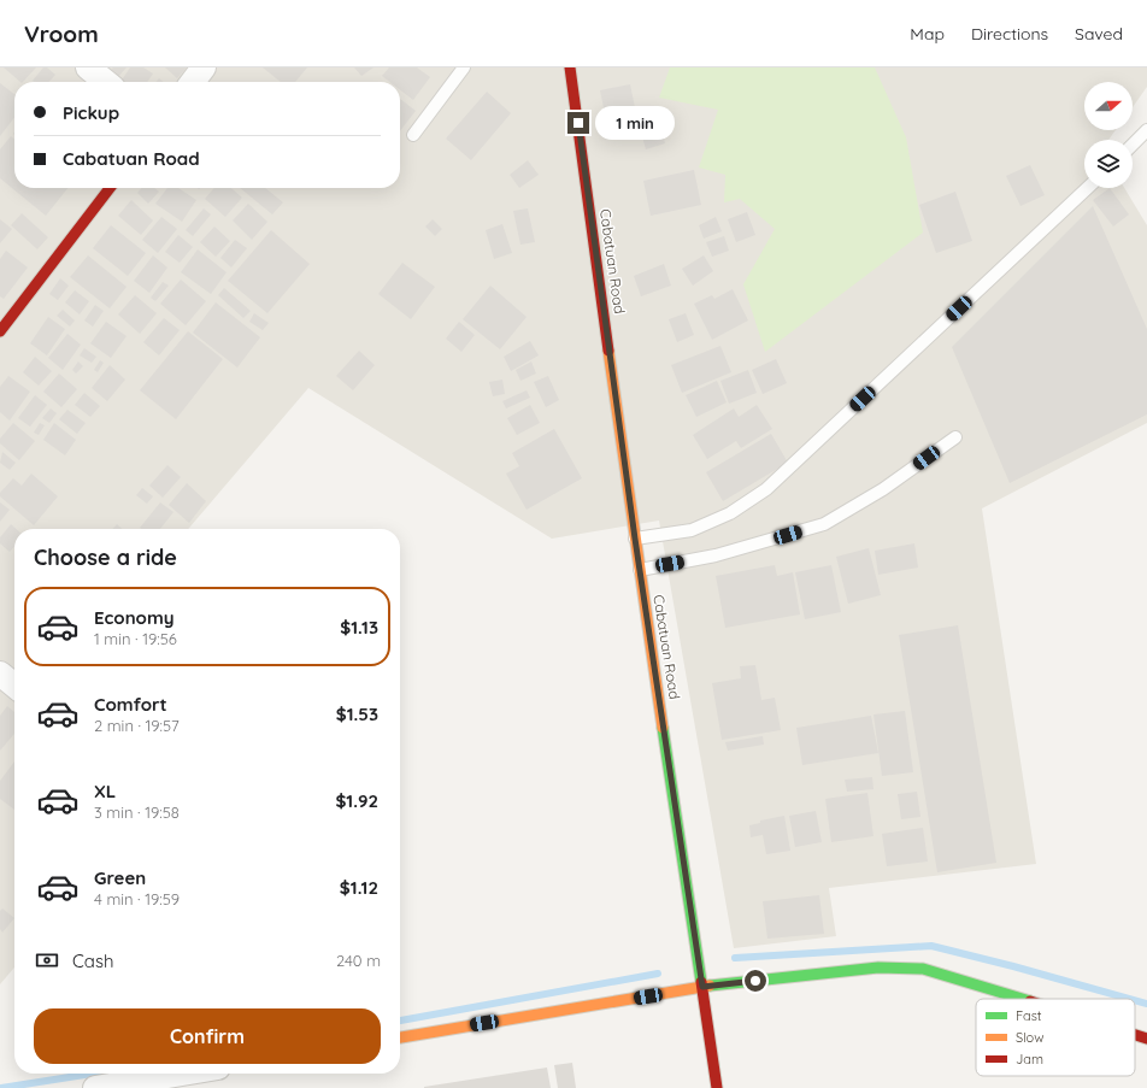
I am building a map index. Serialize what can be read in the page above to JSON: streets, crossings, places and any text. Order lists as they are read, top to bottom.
{
  "streets": {
    "main road": ["Cabatuan Road"]
  },
  "legend": ["Fast", "Slow", "Jam"],
  "north": "right",
  "page": {
    "header": "Vroom",
    "nav": ["Map", "Directions", "Saved"],
    "banner": ["Pickup", "Cabatuan Road"],
    "bubble": "1 min",
    "heading": "Choose a ride",
    "list": [
      {
        "name": "Economy",
        "note": "1 min · 19:56",
        "value": "$1.13"
      },
      {
        "name": "Comfort",
        "note": "2 min · 19:57",
        "value": "$1.53"
      },
      {
        "name": "XL",
        "note": "3 min · 19:58",
        "value": "$1.92"
      },
      {
        "name": "Green",
        "note": "4 min · 19:59",
        "value": "$1.12"
      }
    ],
    "pay": ["Cash", "240 m"],
    "buttons": "Confirm"
  }
}
